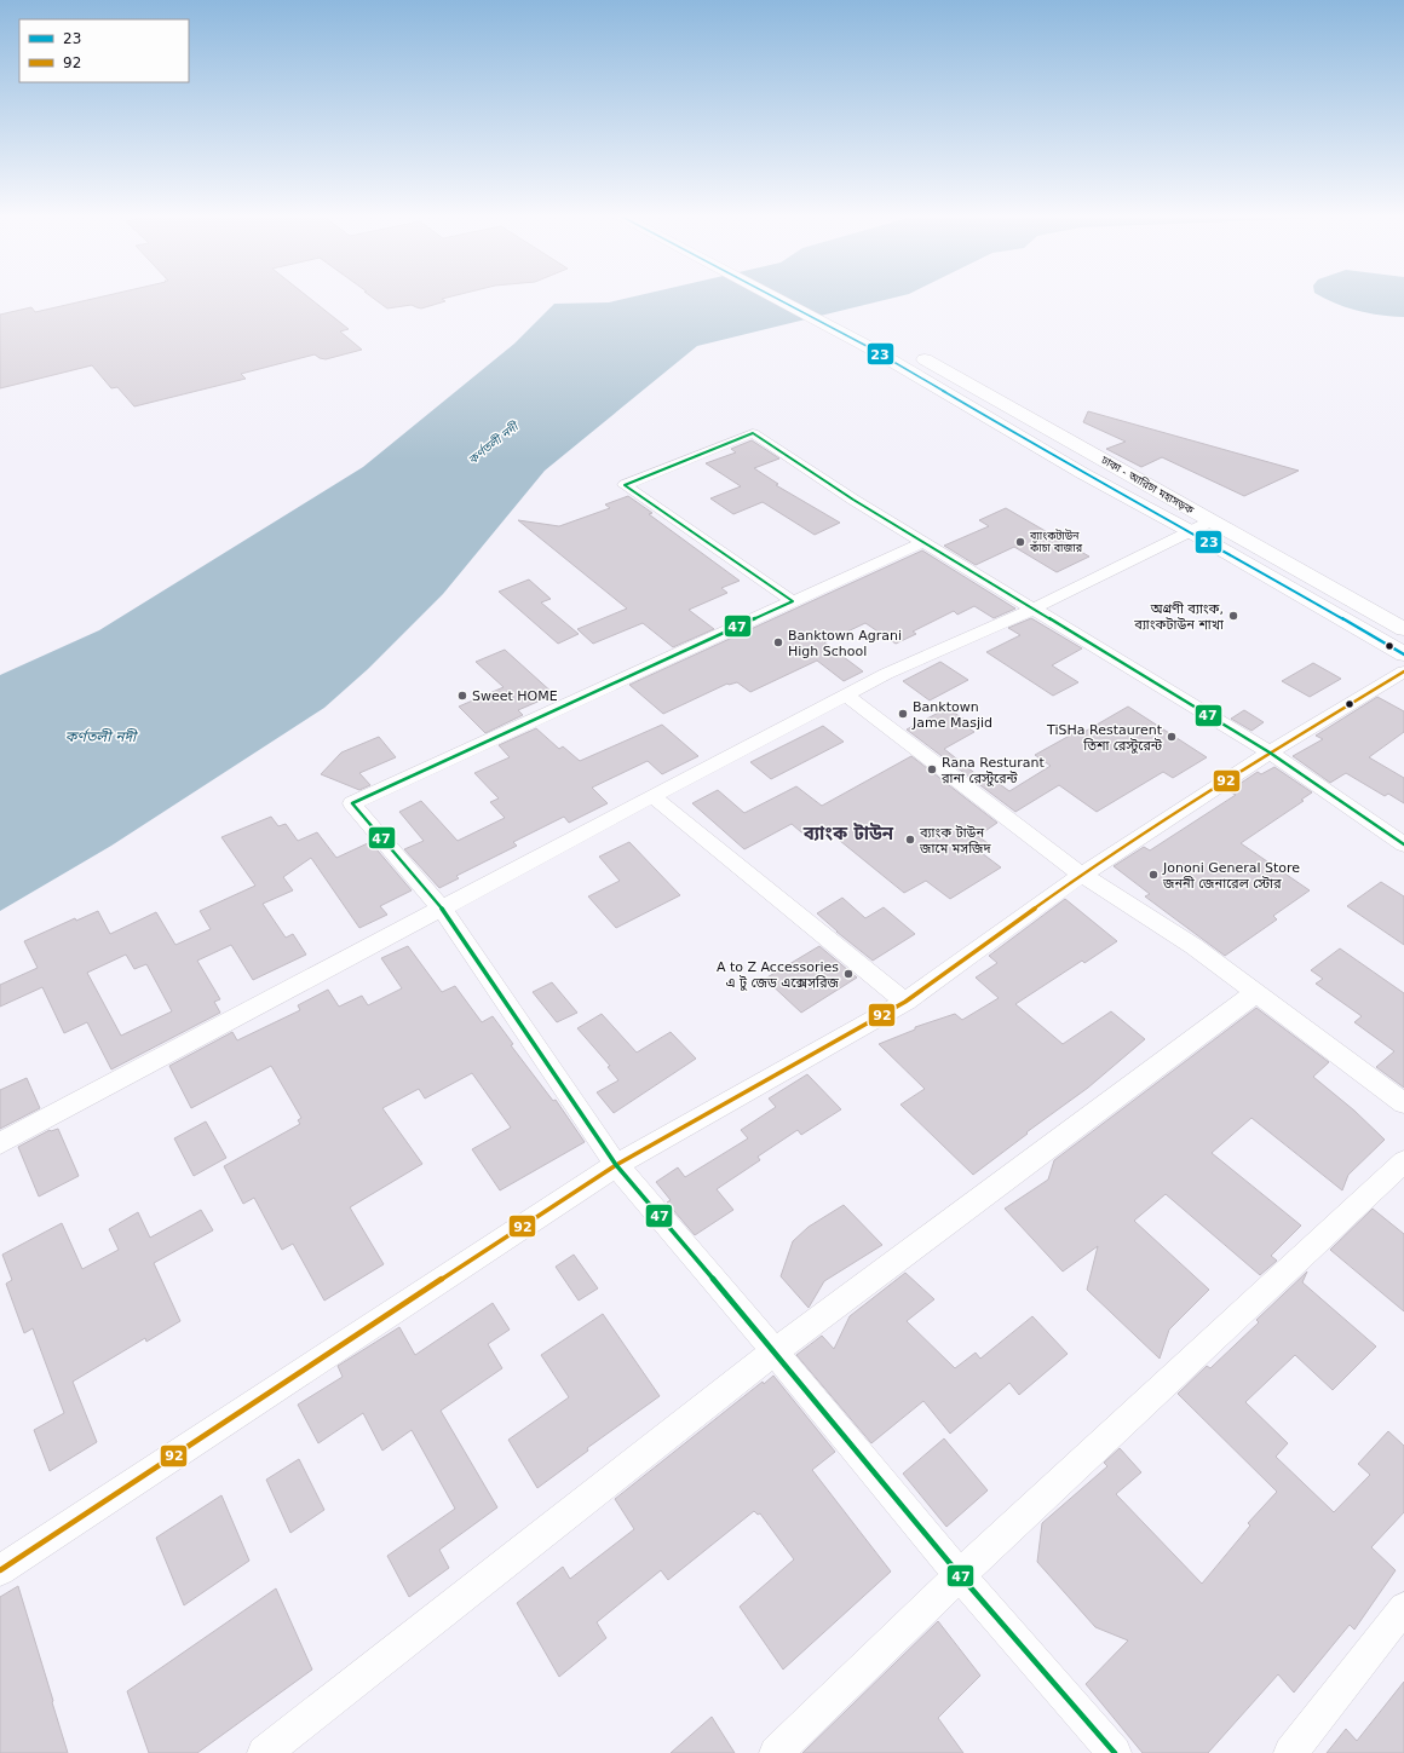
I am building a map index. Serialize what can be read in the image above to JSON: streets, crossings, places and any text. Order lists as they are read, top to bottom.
{
  "streets": {
    "highway": ["ঢাকা - আরিচা মহাসড়ক"]
  },
  "districts": ["ব্যাংক টাউন"],
  "water": ["কর্ণতলী নদী"],
  "places": [
    "ব্যাংকটাউন কাঁচা বাজার",
    "অগ্রণী ব্যাংক, ব্যাংকটাউন শাখা",
    "Banktown Agrani High School",
    "Sweet HOME",
    "Banktown Jame Masjid",
    "TiSHa Restaurent তিশা রেস্টুরেন্ট",
    "Rana Resturant রানা রেস্টুরেন্ট",
    "ব্যাংক টাউন জামে মসজিদ",
    "Jononi General Store জননী জেনারেল স্টোর",
    "A to Z Accessories এ টু জেড এক্সেসরিজ"
  ],
  "lines": ["transit line 23", "transit line 47", "transit line 92"],
  "legend": ["23", "92"]
}
